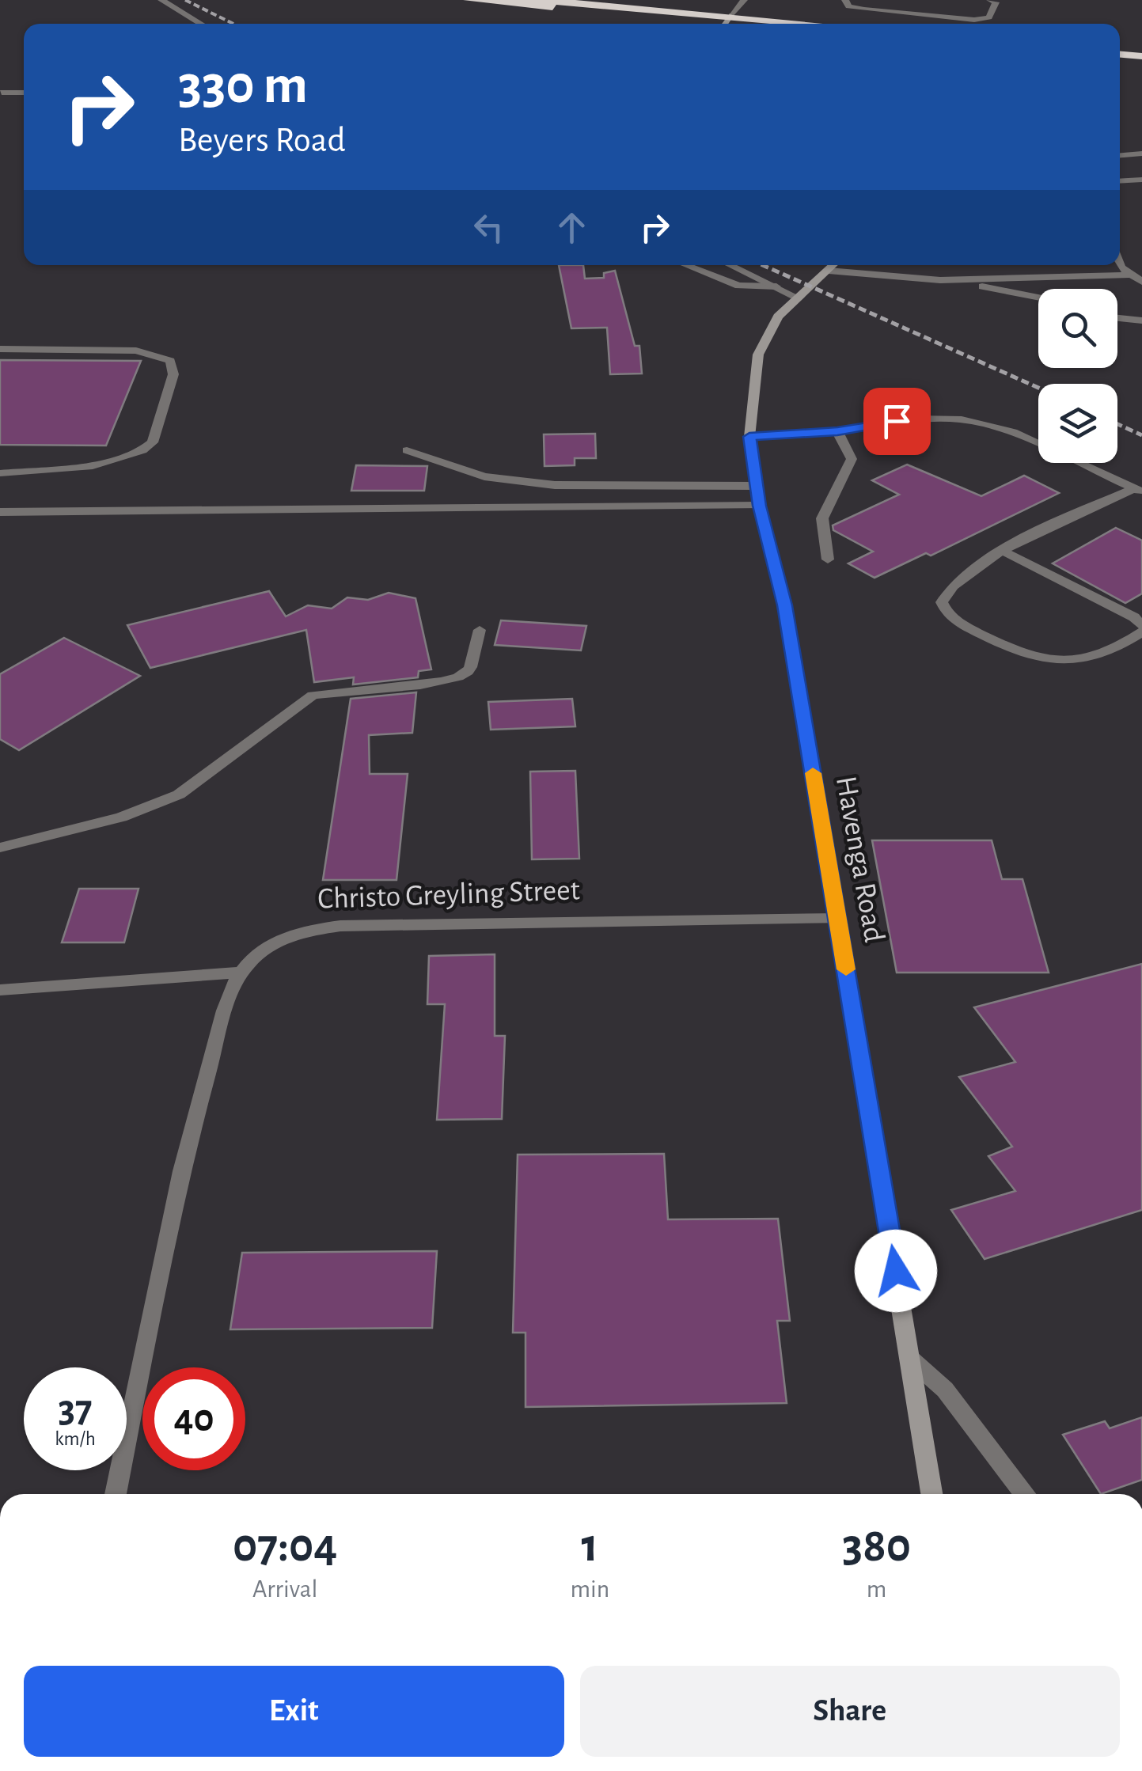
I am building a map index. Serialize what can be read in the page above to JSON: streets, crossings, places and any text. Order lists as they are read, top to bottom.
{
  "streets": {
    "street": ["Havenga Road", "Christo Greyling Street"]
  },
  "crossings": [
    ["Havenga Road", "Christo Greyling Street"]
  ],
  "page": {
    "turn": ["330 m", "Beyers Road"],
    "speed": "37 km/h",
    "limit": "40",
    "eta": [
      "07:04",
      "Arrival",
      "1",
      "min",
      "380",
      "m"
    ],
    "buttons": ["Exit", "Share"]
  }
}
